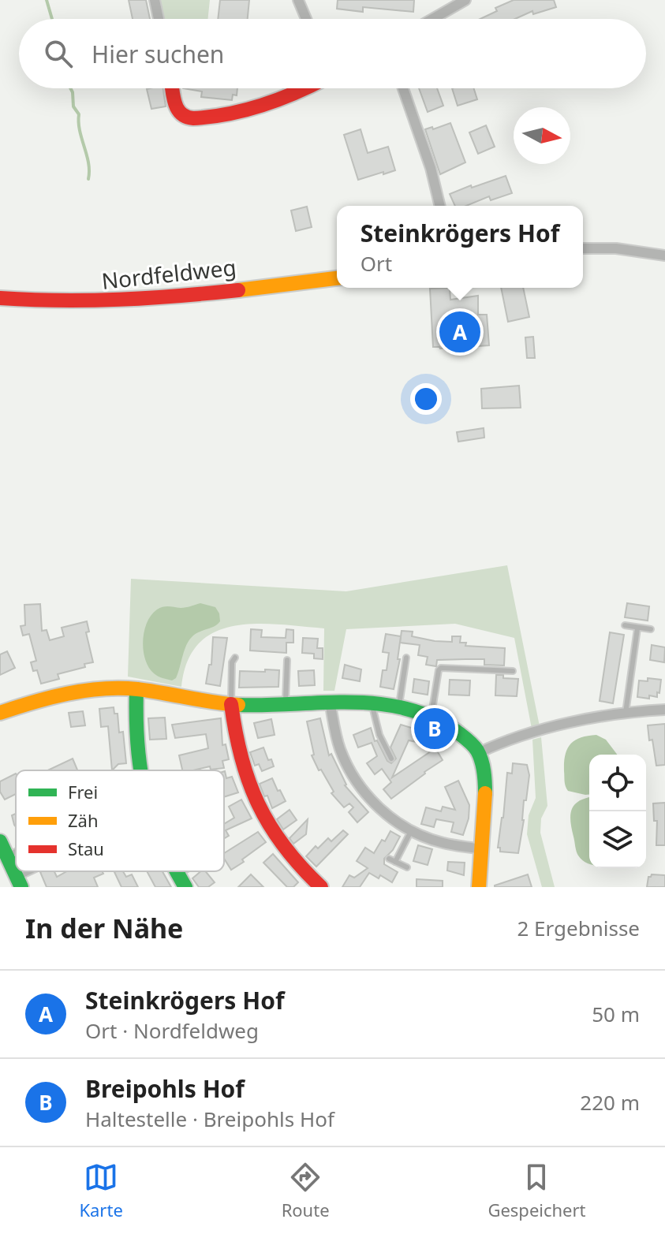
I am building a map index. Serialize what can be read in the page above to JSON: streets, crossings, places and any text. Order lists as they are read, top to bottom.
{
  "streets": {
    "street": ["Nordfeldweg"]
  },
  "legend": ["Frei", "Zäh", "Stau"],
  "north": "right",
  "page": {
    "search": "Hier suchen",
    "popup": ["Steinkrögers Hof", "Ort"],
    "pins": ["A", "B"],
    "heading": ["In der Nähe", "2 Ergebnisse"],
    "list": [
      {
        "mark": "A",
        "name": "Steinkrögers Hof",
        "note": "Ort · Nordfeldweg",
        "value": "50 m"
      },
      {
        "mark": "B",
        "name": "Breipohls Hof",
        "note": "Haltestelle · Breipohls Hof",
        "value": "220 m"
      }
    ],
    "nav": ["Karte", "Route", "Gespeichert"]
  }
}
